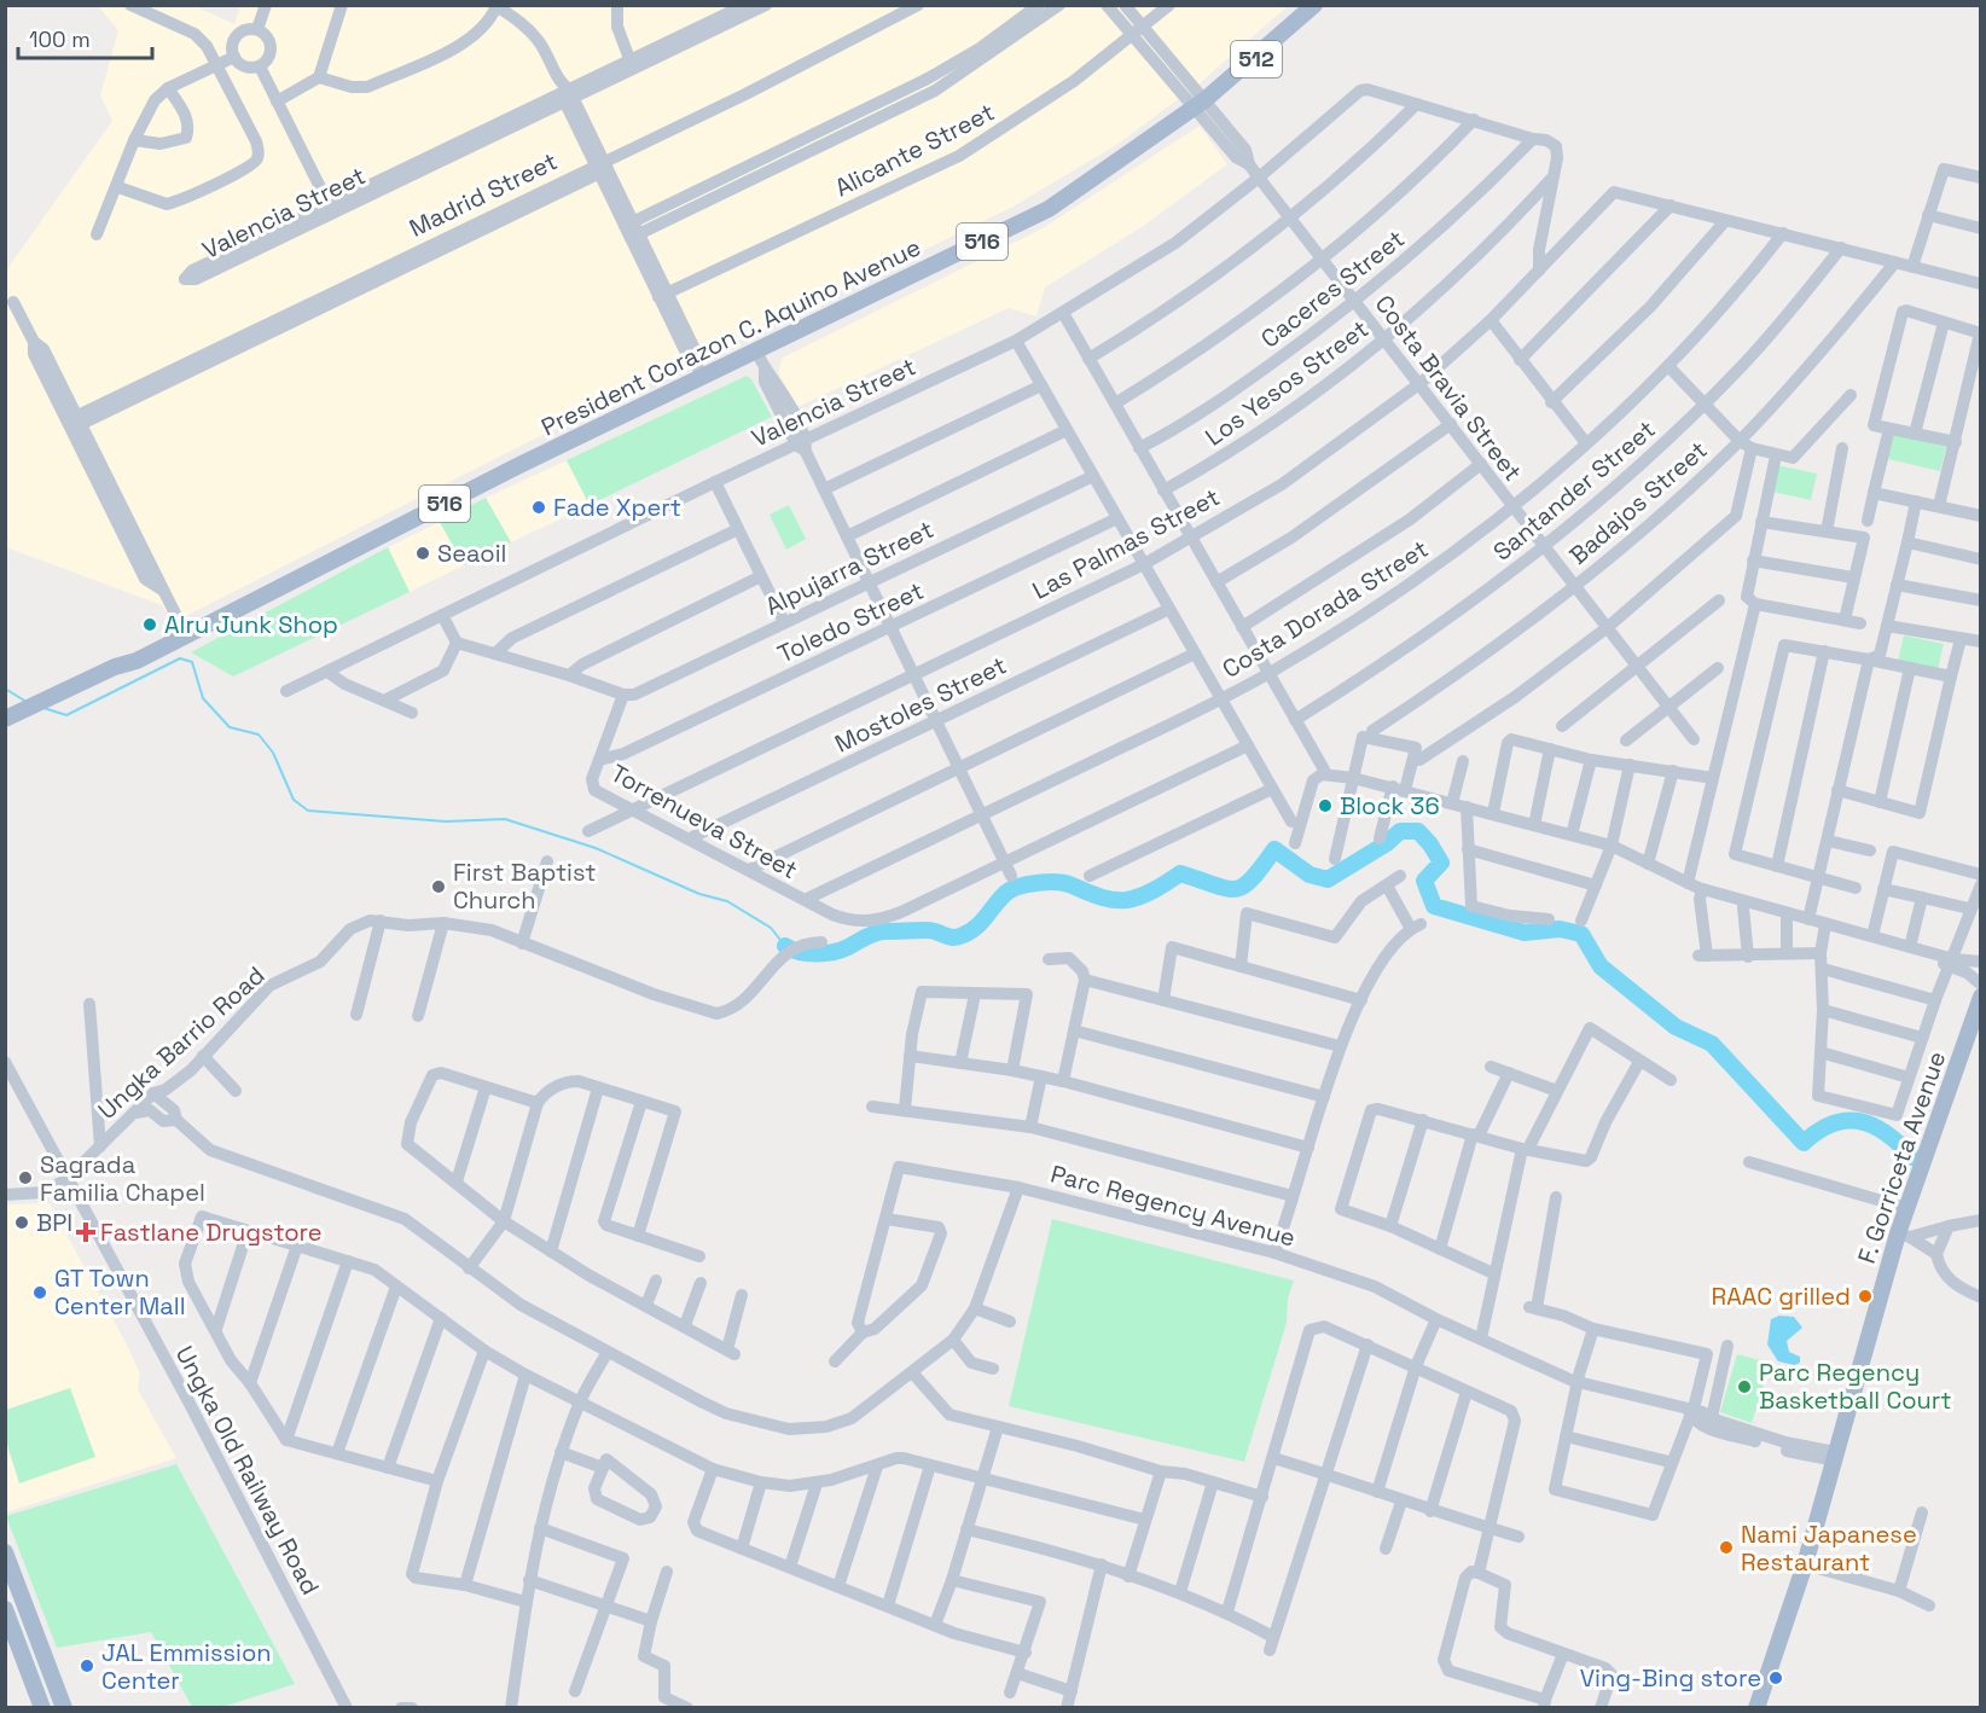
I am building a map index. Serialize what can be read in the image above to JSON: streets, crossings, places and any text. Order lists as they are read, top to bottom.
{
  "streets": {
    "main road": [
      "512",
      "516",
      "President Corazon C. Aquino Avenue",
      "F. Gorriceta Avenue"
    ],
    "street": [
      "Alicante Street",
      "Madrid Street",
      "Valencia Street",
      "Caceres Street",
      "Los Yesos Street",
      "Costa Bravia Street",
      "Santander Street",
      "Badajos Street",
      "Las Palmas Street",
      "Alpujarra Street",
      "Costa Dorada Street",
      "Toledo Street",
      "Mostoles Street",
      "Torrenueva Street",
      "Ungka Barrio Road",
      "Parc Regency Avenue",
      "Ungka Old Railway Road"
    ]
  },
  "crossings": [
    ["Alicante Street", "Costa Bravia Street"],
    ["Valencia Street", "Costa Bravia Street"],
    ["Caceres Street", "Costa Bravia Street"],
    ["President Corazon C. Aquino Avenue", "Costa Bravia Street"],
    ["Los Yesos Street", "Costa Bravia Street"],
    ["Costa Bravia Street", "Santander Street"],
    ["Costa Bravia Street", "Badajos Street"],
    ["Costa Bravia Street", "Las Palmas Street"],
    ["Costa Bravia Street", "Costa Dorada Street"],
    ["Las Palmas Street", "Torrenueva Street"],
    ["Alpujarra Street", "Torrenueva Street"],
    ["Costa Dorada Street", "Torrenueva Street"],
    ["Toledo Street", "Torrenueva Street"],
    ["Mostoles Street", "Torrenueva Street"],
    ["Ungka Barrio Road", "Parc Regency Avenue"],
    ["Ungka Barrio Road", "Ungka Old Railway Road"]
  ],
  "places": {
    "other": [
      "Fade Xpert",
      "Seaoil",
      "Alru Junk Shop",
      "Block 36",
      "First Baptist Church",
      "Sagrada Familia Chapel",
      "BPI",
      "GT Town Center Mall",
      "RAAC grilled",
      "Parc Regency Basketball Court",
      "Nami Japanese Restaurant",
      "JAL Emmission Center",
      "Ving-Bing store"
    ],
    "health": ["Fastlane Drugstore"]
  },
  "scale_bar": "100 m"
}
